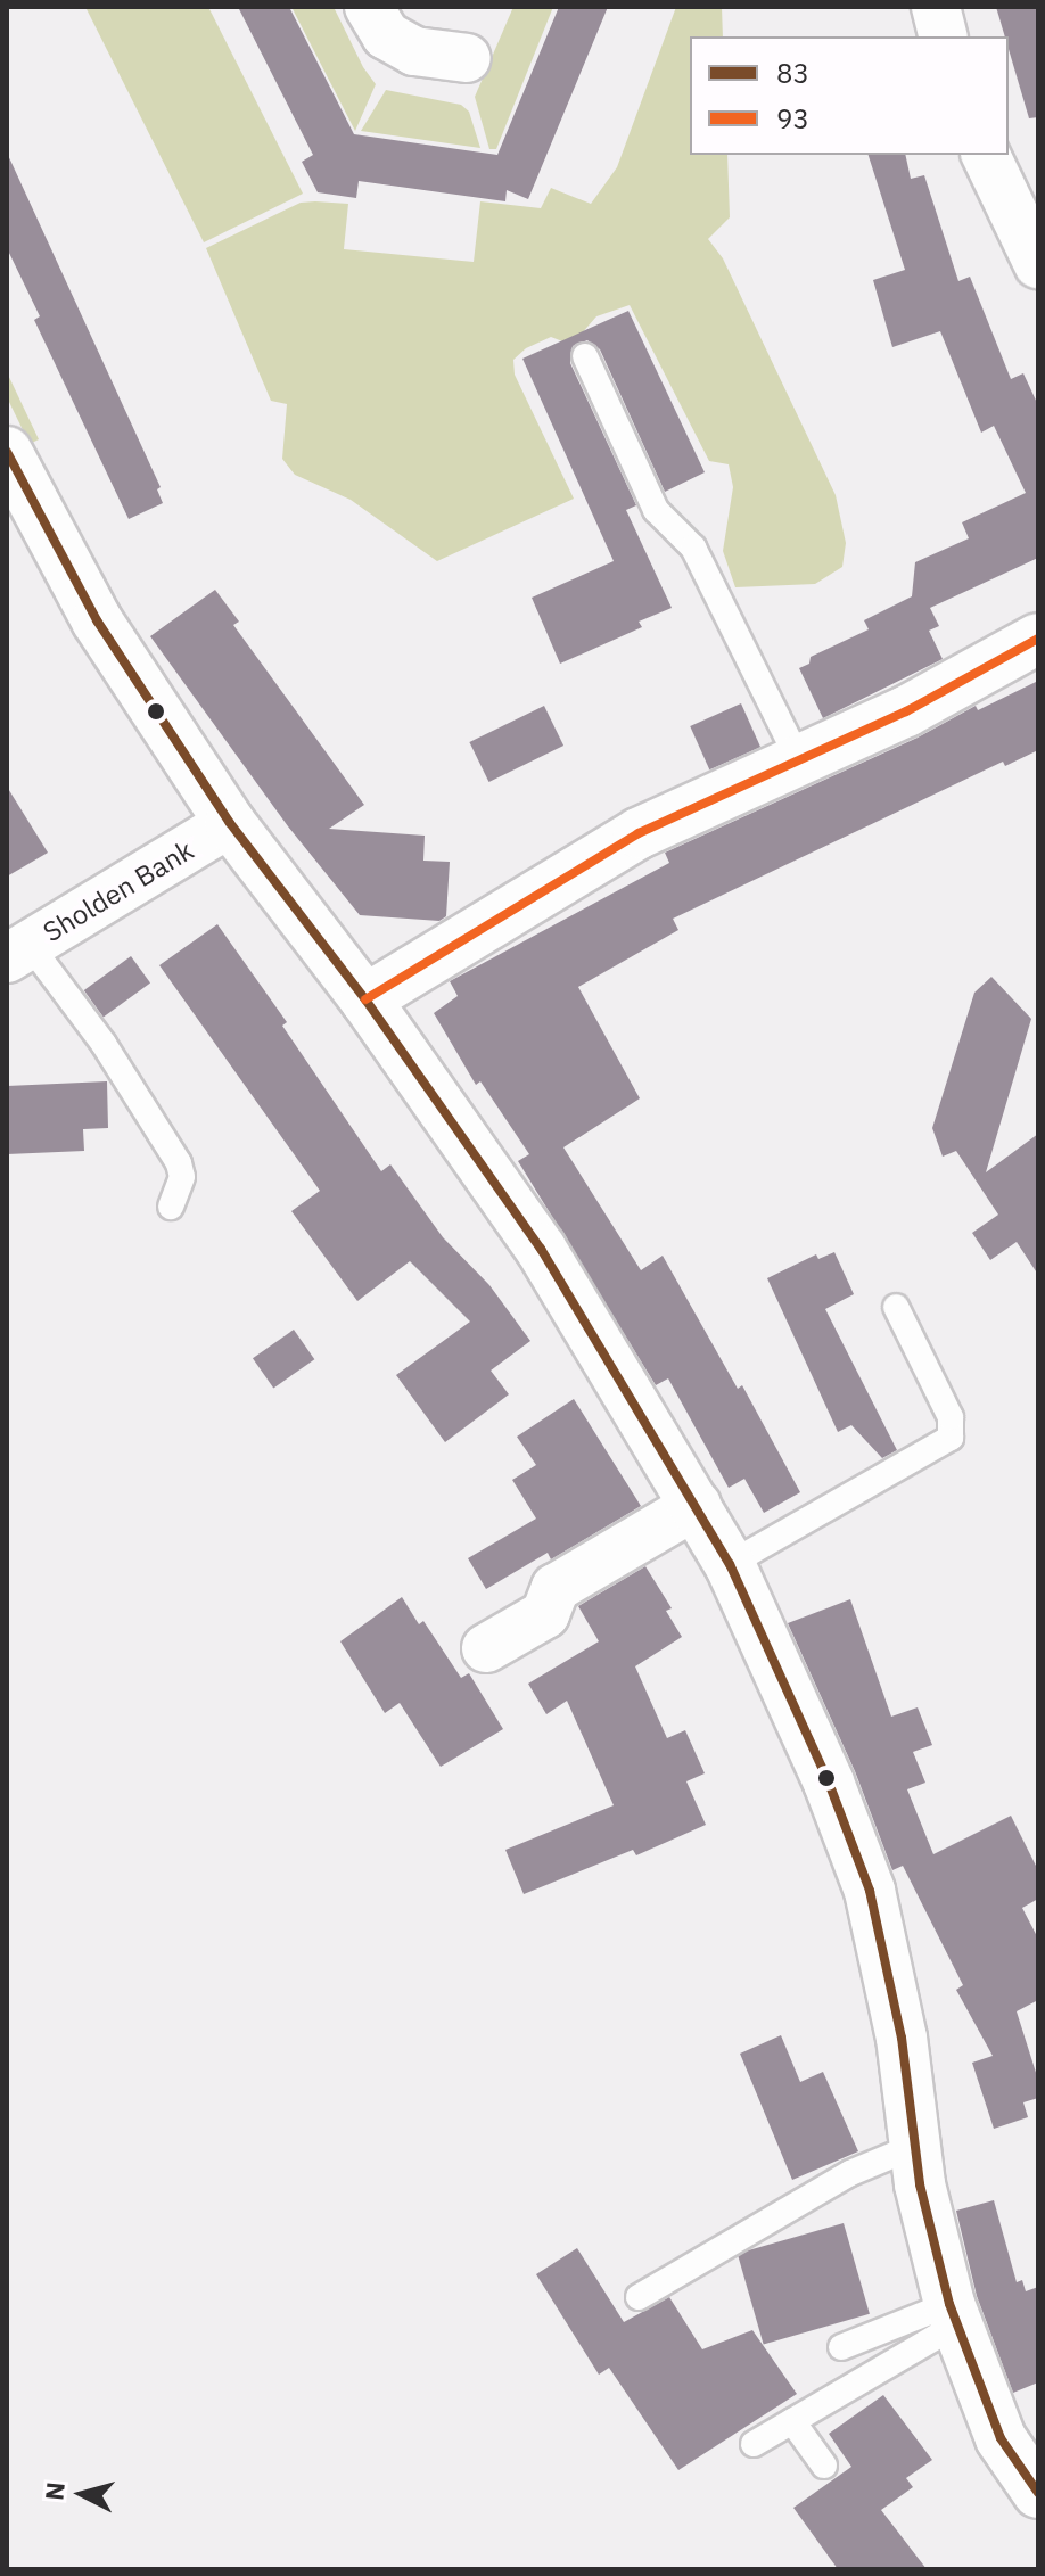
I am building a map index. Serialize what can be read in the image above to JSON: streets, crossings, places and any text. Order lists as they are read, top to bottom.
{
  "streets": {
    "street": ["Sholden Bank"]
  },
  "lines": ["transit line 83", "transit line 93"],
  "legend": ["83", "93"],
  "north": "left"
}
